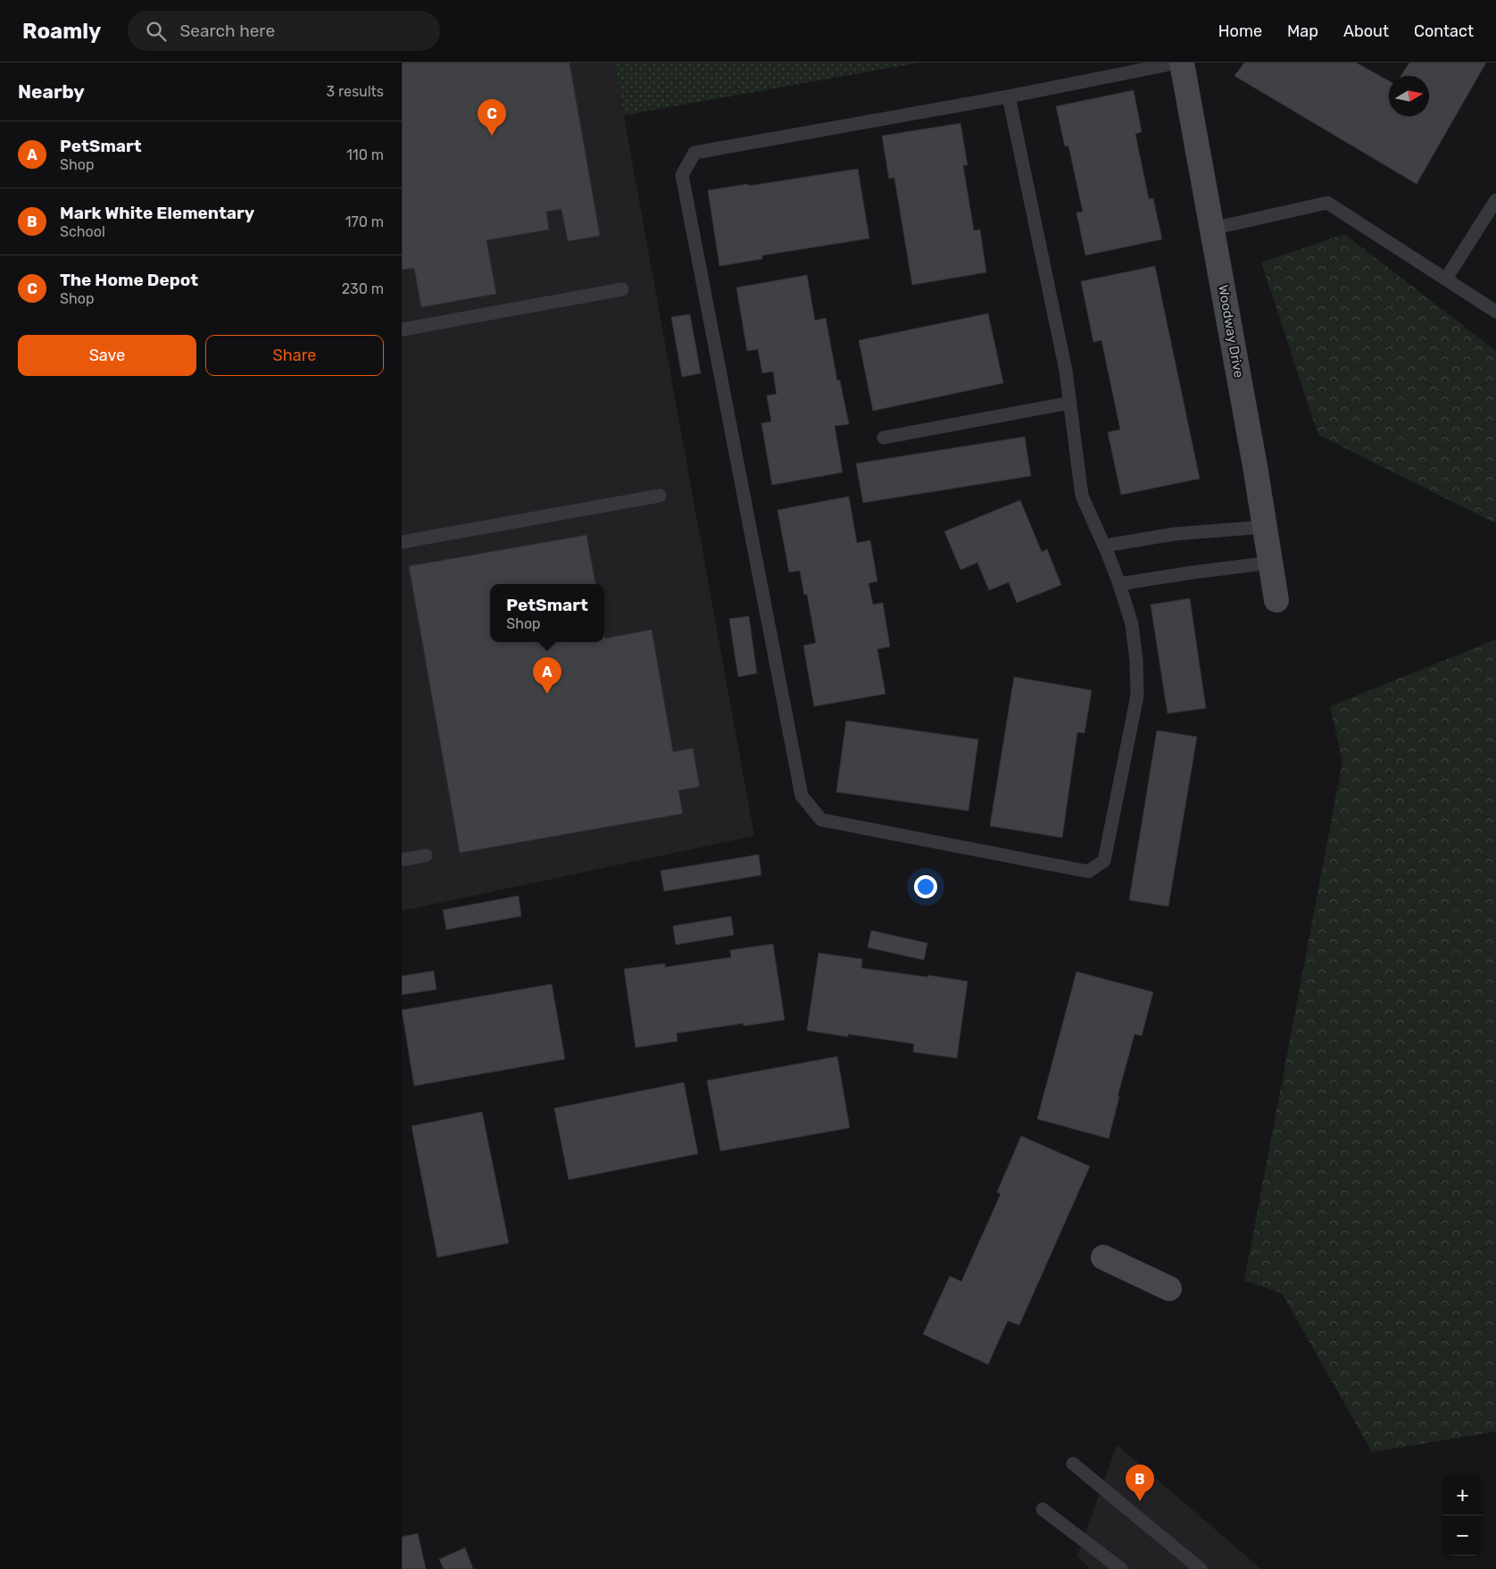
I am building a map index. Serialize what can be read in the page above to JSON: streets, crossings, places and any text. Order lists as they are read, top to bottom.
{
  "streets": {
    "street": ["Woodway Drive"]
  },
  "north": "right",
  "page": {
    "header": "Roamly",
    "search": "Search here",
    "nav": [
      "Home",
      "Map",
      "About",
      "Contact"
    ],
    "heading": ["Nearby", "3 results"],
    "pins": ["C", "A", "B"],
    "list": [
      {
        "mark": "A",
        "name": "PetSmart",
        "note": "Shop",
        "value": "110 m"
      },
      {
        "mark": "B",
        "name": "Mark White Elementary",
        "note": "School",
        "value": "170 m"
      },
      {
        "mark": "C",
        "name": "The Home Depot",
        "note": "Shop",
        "value": "230 m"
      }
    ],
    "buttons": ["Save", "Share"],
    "popup": ["PetSmart", "Shop"],
    "map_buttons": ["+", "−"]
  }
}
